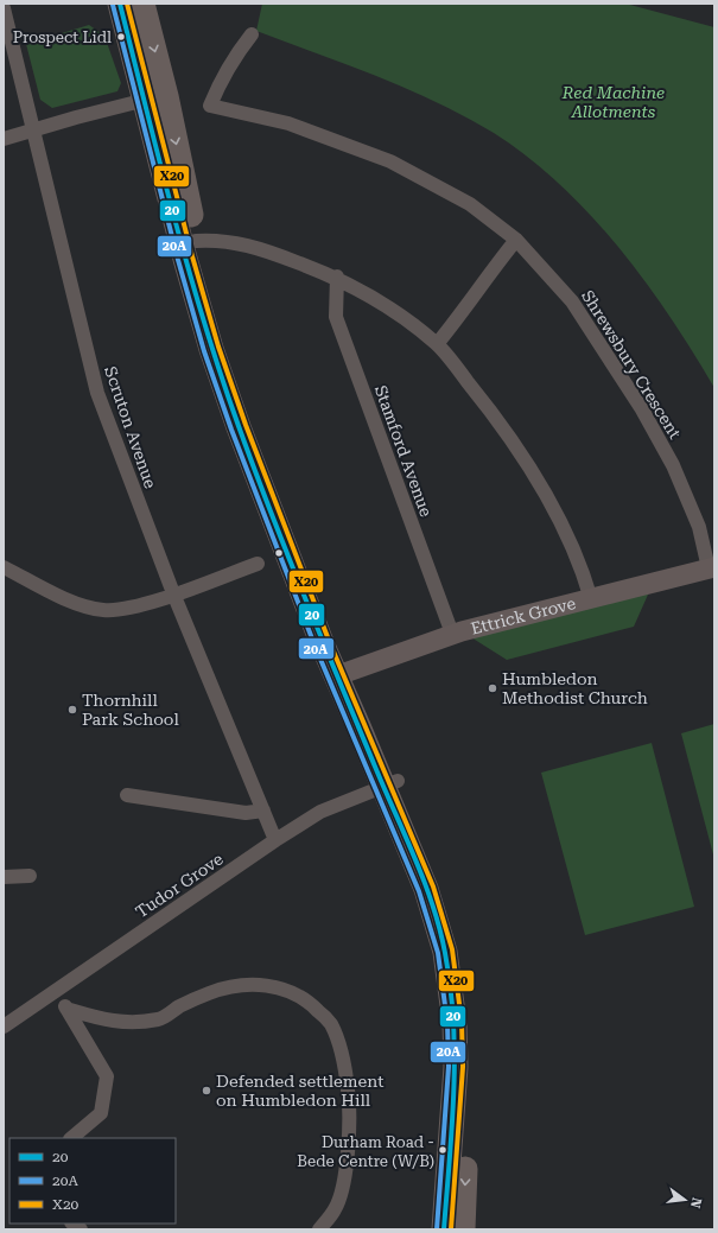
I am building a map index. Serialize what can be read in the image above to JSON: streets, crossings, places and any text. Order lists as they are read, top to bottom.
{
  "streets": {
    "street": [
      "Shrewsbury Crescent",
      "Scruton Avenue",
      "Stamford Avenue",
      "Ettrick Grove",
      "Tudor Grove"
    ]
  },
  "crossings": [
    ["Shrewsbury Crescent", "Ettrick Grove"],
    ["Scruton Avenue", "Tudor Grove"],
    ["Stamford Avenue", "Ettrick Grove"]
  ],
  "parks": ["Red Machine Allotments"],
  "places": [
    "Prospect Lidl",
    "Humbledon Methodist Church",
    "Thornhill Park School",
    "Defended settlement on Humbledon Hill",
    "Durham Road - Bede Centre (W/B)"
  ],
  "lines": ["transit line 20", "transit line X20", "transit line 20A"],
  "legend": ["20", "20A", "X20"],
  "north": "right"
}
